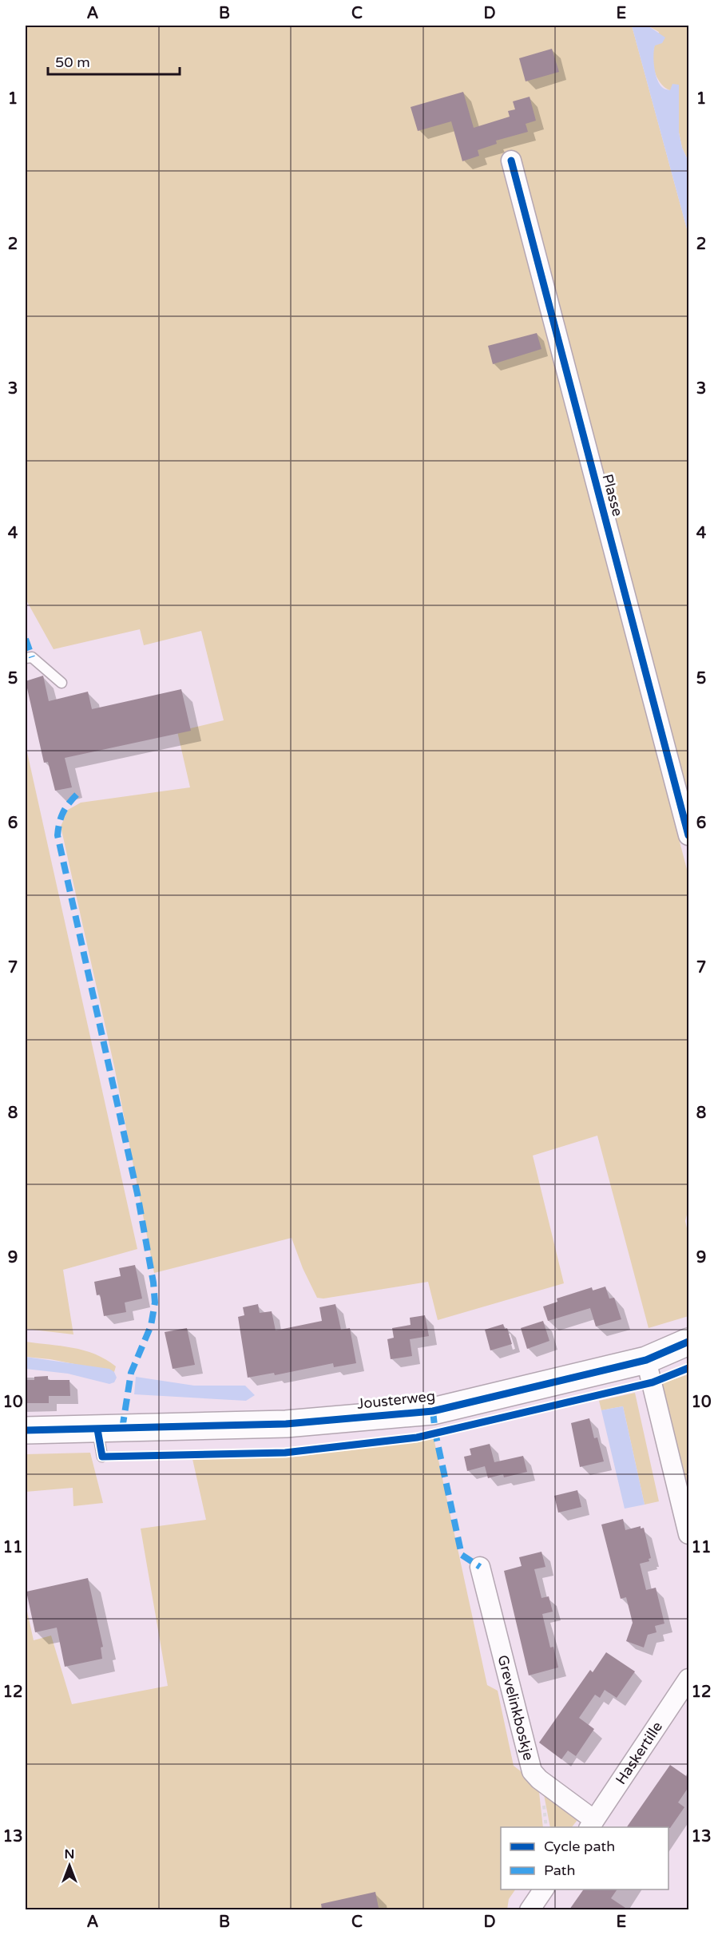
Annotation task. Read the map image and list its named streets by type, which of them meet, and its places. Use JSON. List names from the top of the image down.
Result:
{
  "streets": {
    "street": [
      "Plasse",
      "Jousterweg",
      "Grevelinkboskje",
      "Haskertille"
    ]
  },
  "crossings": [
    ["Grevelinkboskje", "Haskertille"]
  ],
  "legend": ["Cycle path", "Path"],
  "scale_bar": "50 m",
  "north": "top",
  "grid": {
    "columns": [
      "A",
      "B",
      "C",
      "D",
      "E"
    ],
    "rows": [
      "1",
      "2",
      "3",
      "4",
      "5",
      "6",
      "7",
      "8",
      "9",
      "10",
      "11",
      "12",
      "13"
    ]
  }
}
